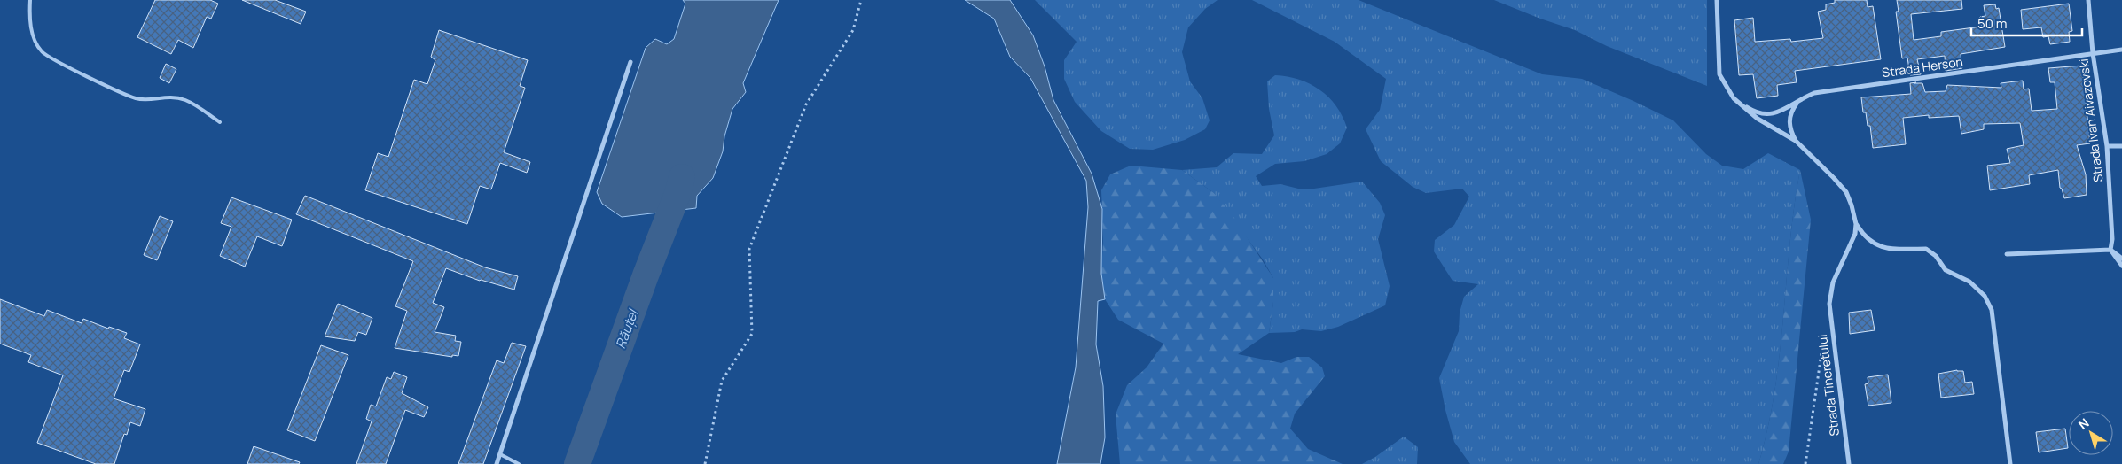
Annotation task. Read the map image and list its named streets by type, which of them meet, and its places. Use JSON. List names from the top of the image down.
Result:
{
  "streets": {
    "street": ["Strada Herson", "Strada Ivan Aivazovski", "Strada Tineretului"]
  },
  "crossings": [
    ["Strada Herson", "Strada Ivan Aivazovski"]
  ],
  "water": ["Răuțel"],
  "scale_bar": "50 m",
  "north": "top left"
}
